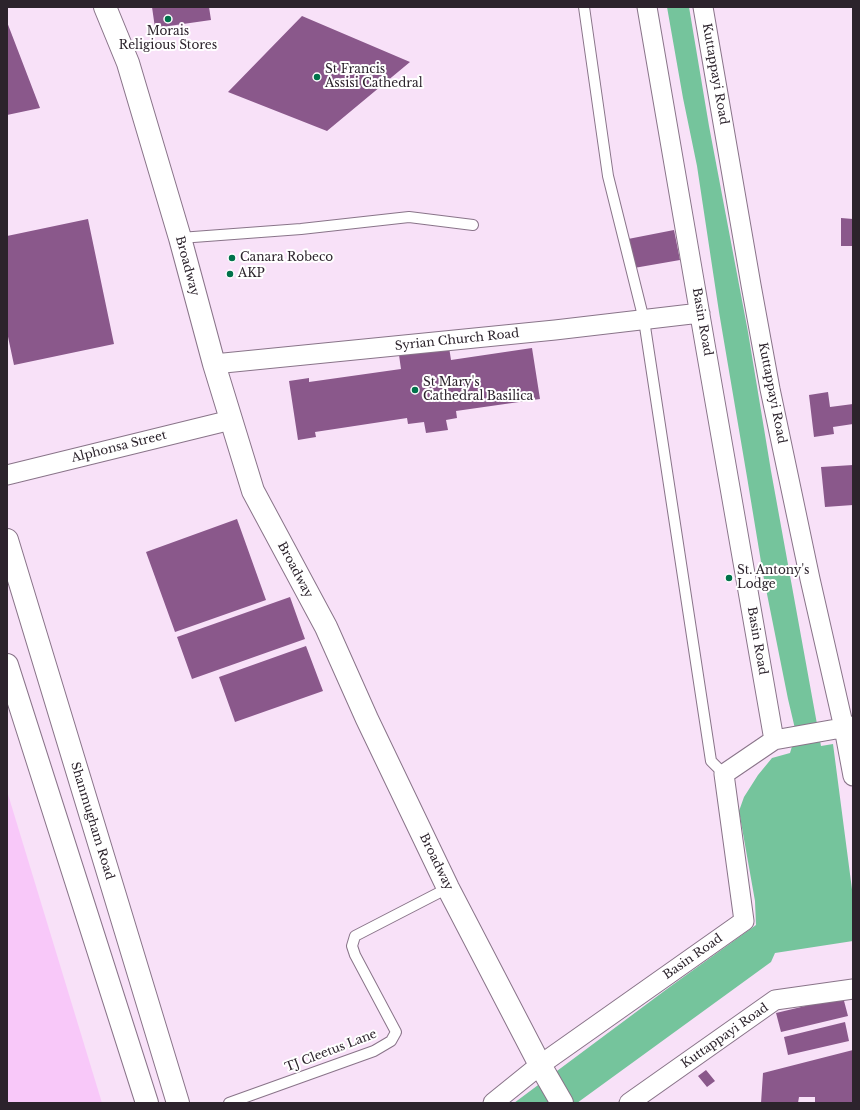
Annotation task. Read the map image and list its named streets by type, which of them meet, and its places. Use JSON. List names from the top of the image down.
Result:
{
  "streets": {
    "street": [
      "Kuttappayi Road",
      "Broadway",
      "Basin Road",
      "Syrian Church Road",
      "Alphonsa Street",
      "Shanmugham Road"
    ],
    "lane": ["TJ Cleetus Lane"]
  },
  "crossings": [
    ["Broadway", "Basin Road"],
    ["Broadway", "Syrian Church Road"],
    ["Broadway", "Alphonsa Street"],
    ["Broadway", "TJ Cleetus Lane"],
    ["Basin Road", "Syrian Church Road"]
  ],
  "places": [
    "Morais Religious Stores",
    "St Francis Assisi Cathedral",
    "Canara Robeco",
    "AKP",
    "St Mary's Cathedral Basilica",
    "St. Antony's Lodge"
  ]
}
